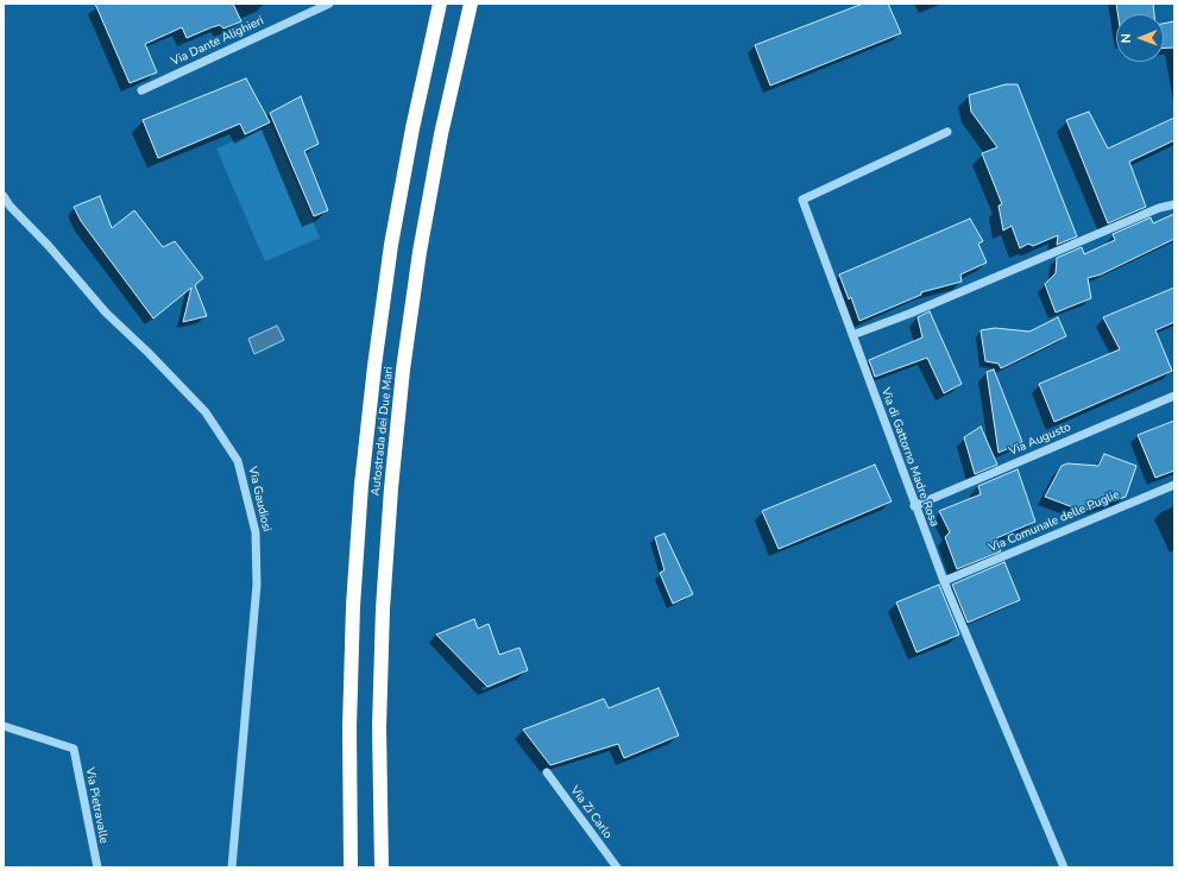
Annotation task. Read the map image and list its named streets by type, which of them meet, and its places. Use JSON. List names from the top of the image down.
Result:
{
  "streets": {
    "highway": ["Autostrada dei Due Mari"],
    "street": [
      "Via Dante Alighieri",
      "Via Augusto",
      "Via di Gattorno Madre Rosa",
      "Via Gaudiosi",
      "Via Comunale delle Puglie",
      "Via Pietravalle",
      "Via Zi Carlo"
    ]
  },
  "crossings": [
    ["Via Augusto", "Via di Gattorno Madre Rosa"],
    ["Via di Gattorno Madre Rosa", "Via Comunale delle Puglie"]
  ],
  "north": "left"
}
